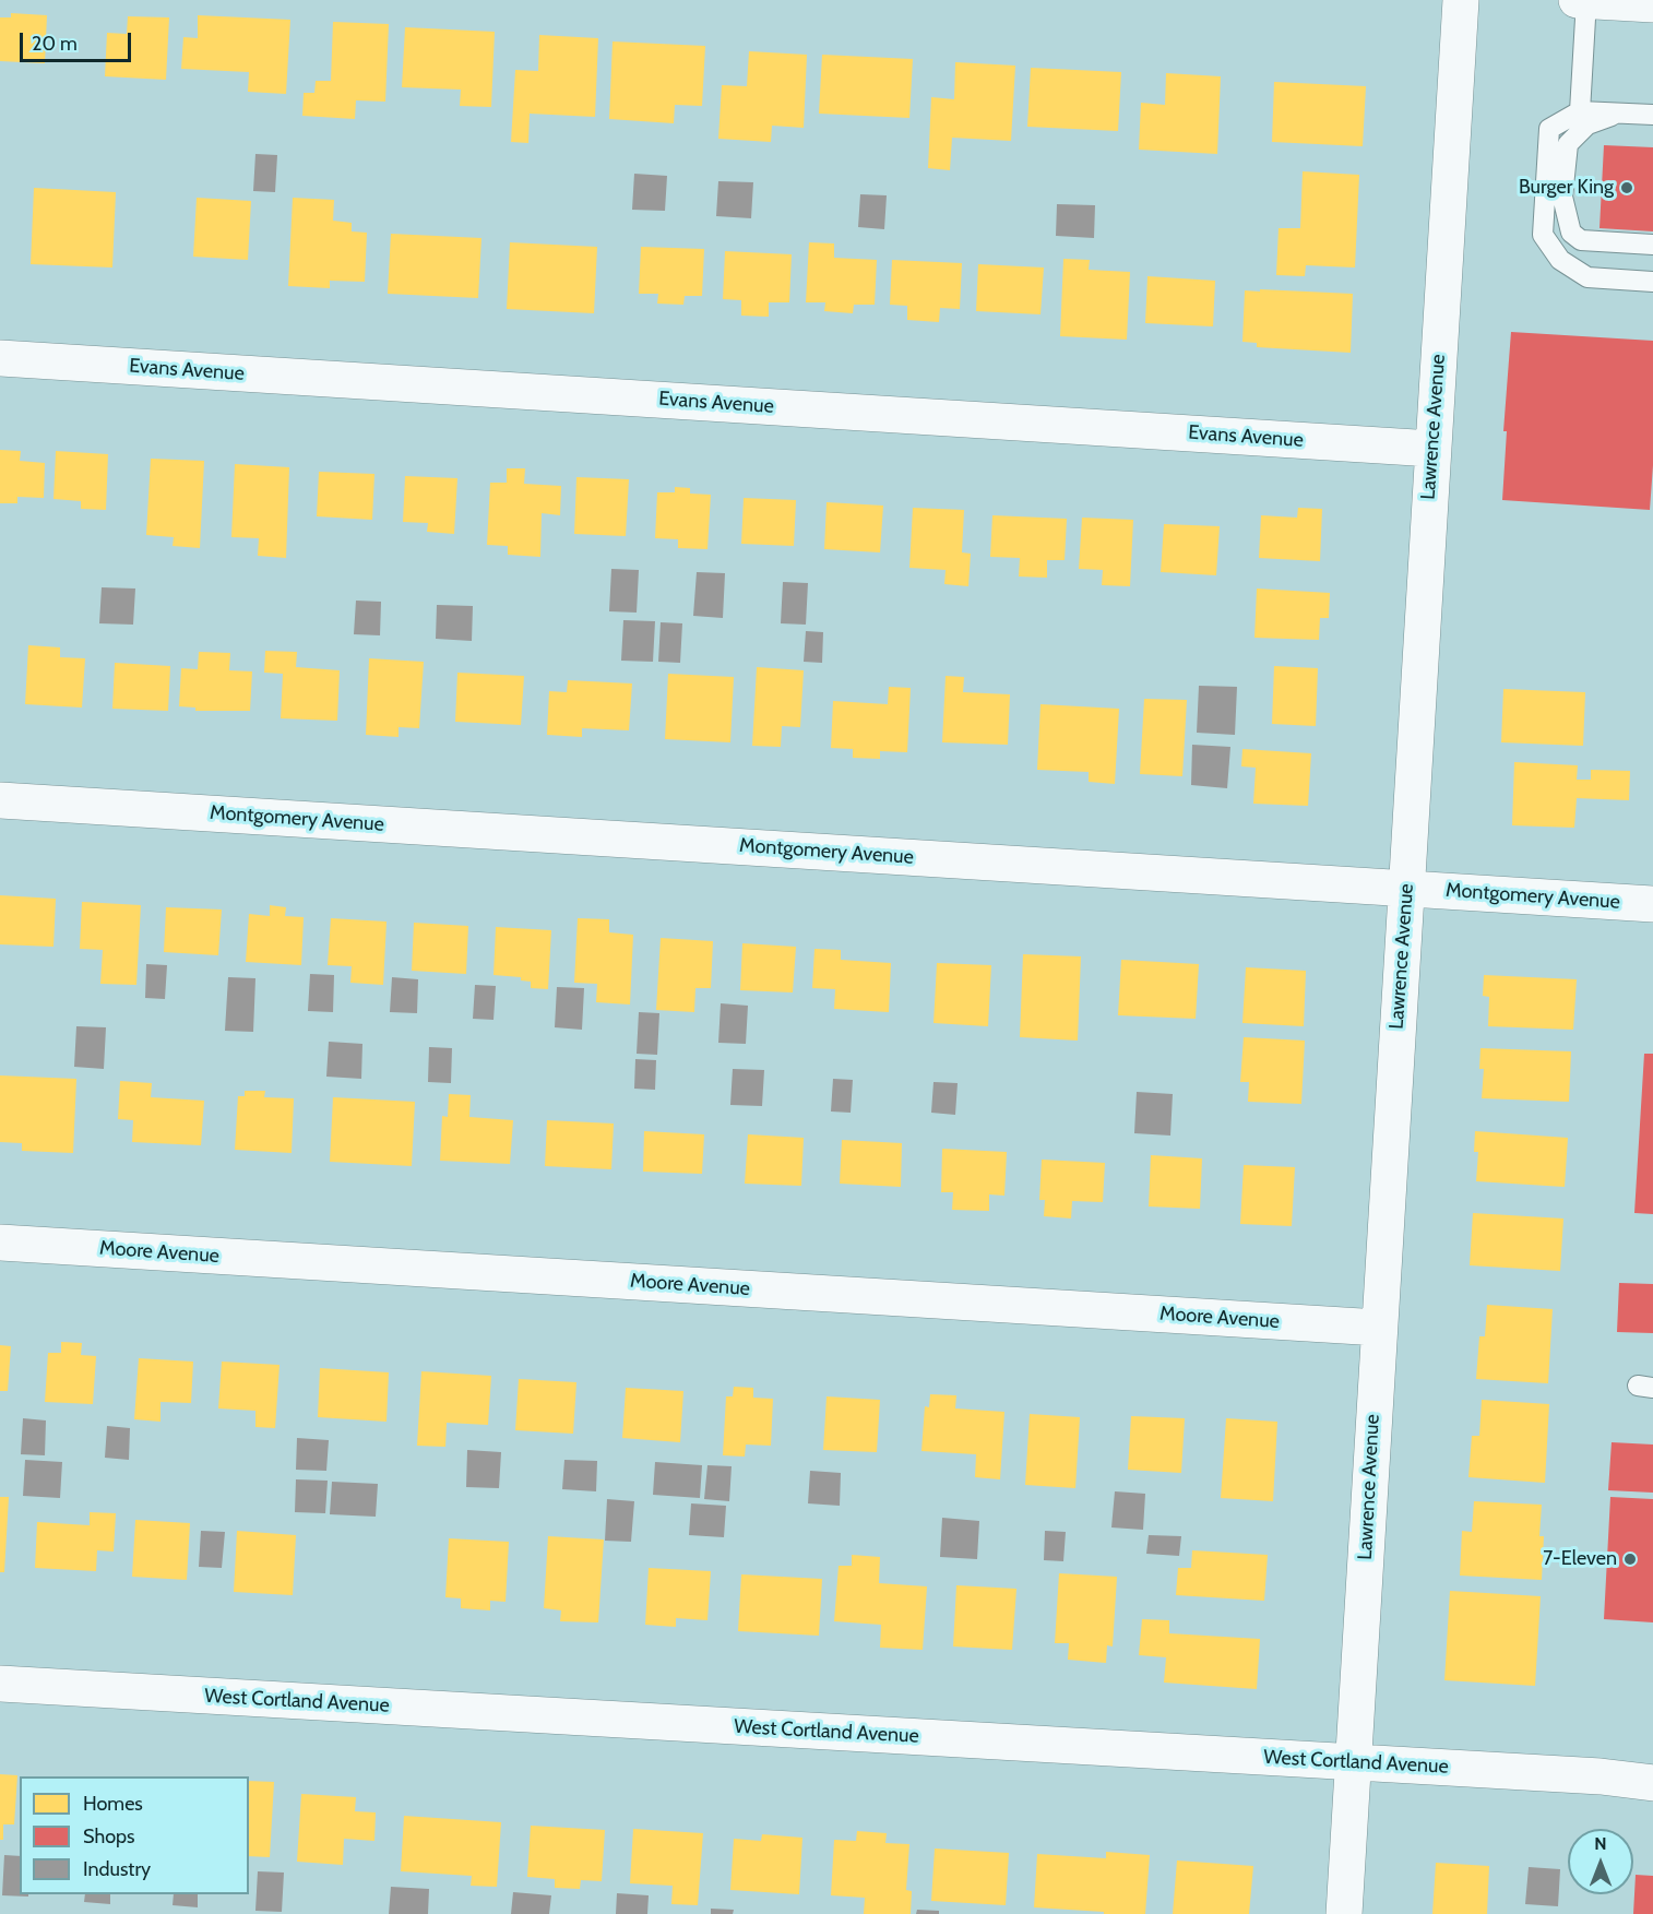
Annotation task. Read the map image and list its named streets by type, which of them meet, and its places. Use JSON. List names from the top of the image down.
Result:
{
  "streets": {
    "street": [
      "Evans Avenue",
      "Lawrence Avenue",
      "Montgomery Avenue",
      "Moore Avenue",
      "West Cortland Avenue"
    ]
  },
  "crossings": [
    ["Evans Avenue", "Lawrence Avenue"],
    ["Lawrence Avenue", "Montgomery Avenue"],
    ["Lawrence Avenue", "Moore Avenue"],
    ["Lawrence Avenue", "West Cortland Avenue"]
  ],
  "places": ["Burger King", "7-Eleven"],
  "legend": ["Homes", "Shops", "Industry"],
  "scale_bar": "20 m",
  "north": "top"
}
